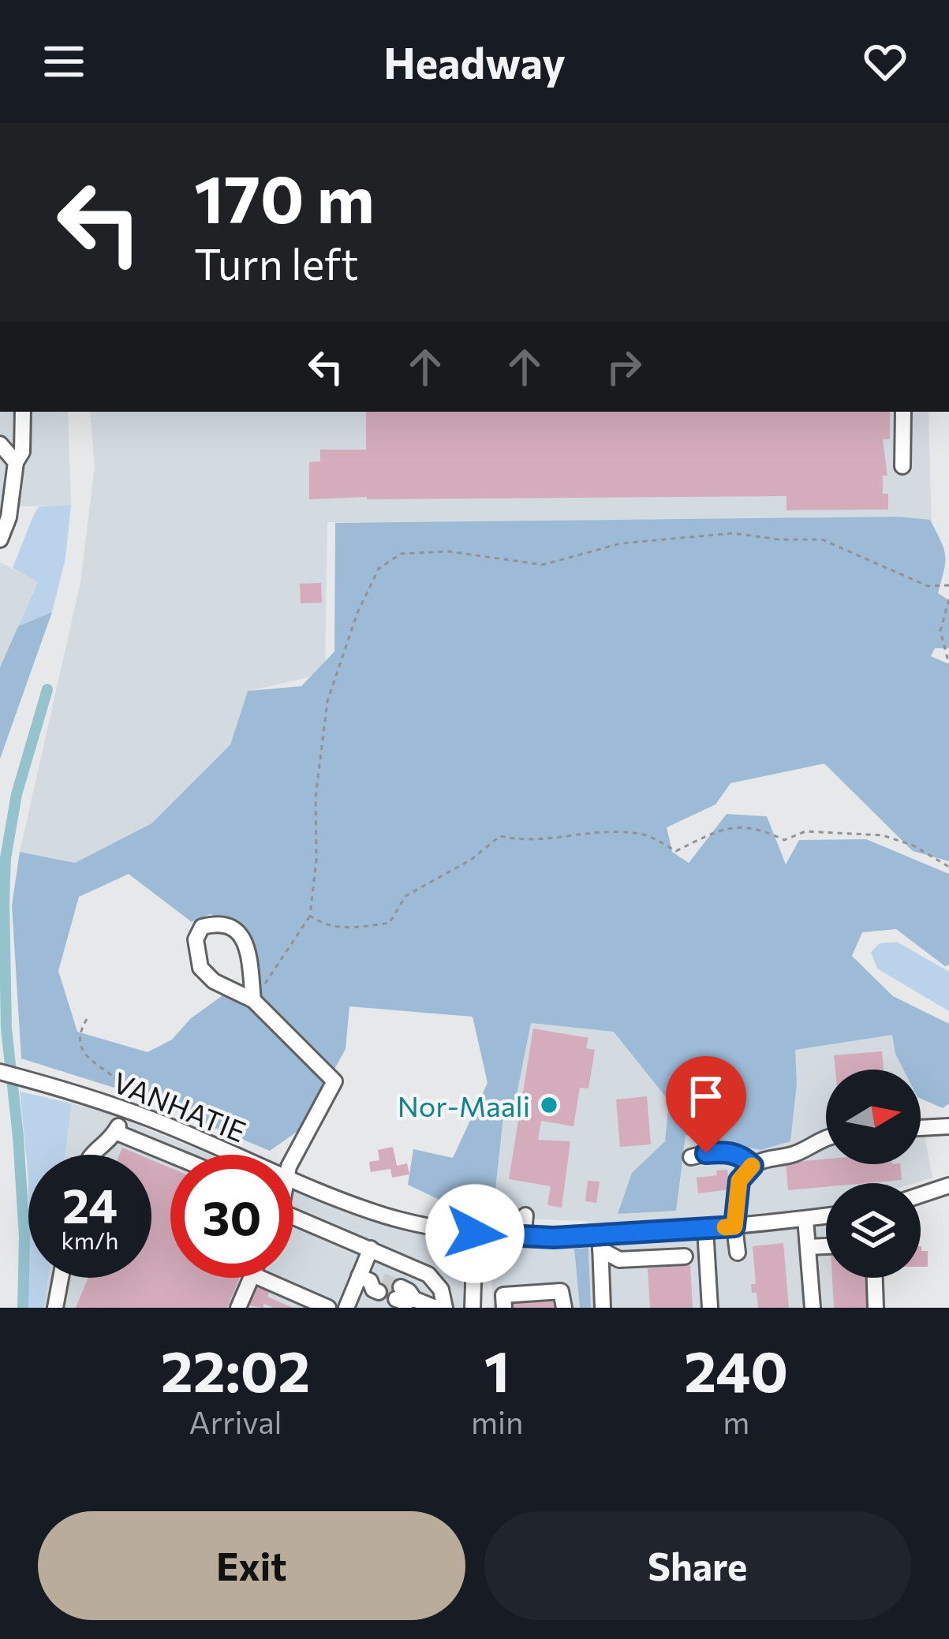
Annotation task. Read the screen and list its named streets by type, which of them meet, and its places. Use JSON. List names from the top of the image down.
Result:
{
  "streets": {
    "street": ["VANHATIE"]
  },
  "places": ["Nor-Maali"],
  "north": "right",
  "page": {
    "header": "Headway",
    "turn": ["170 m", "Turn left"],
    "speed": "24 km/h",
    "limit": "30",
    "eta": [
      "22:02",
      "Arrival",
      "1",
      "min",
      "240",
      "m"
    ],
    "buttons": ["Exit", "Share"]
  }
}
